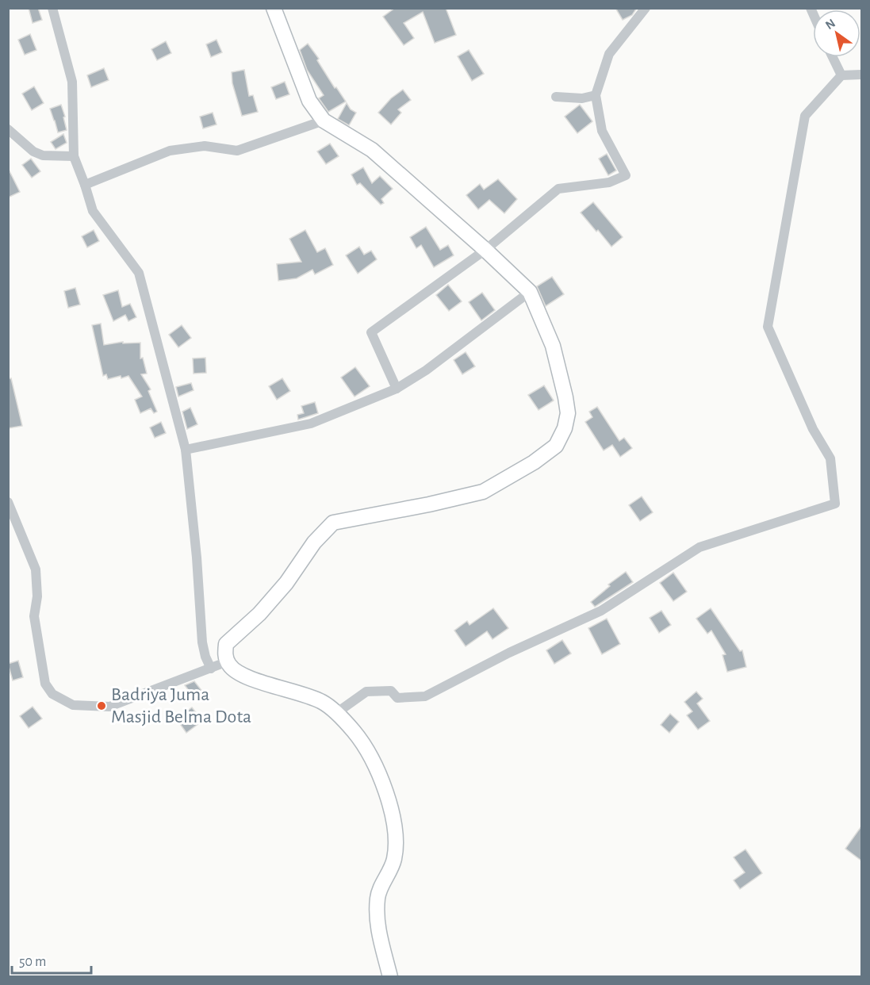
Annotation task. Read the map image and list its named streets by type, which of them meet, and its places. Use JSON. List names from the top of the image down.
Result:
{
  "places": ["Badriya Juma Masjid Belma Dota"],
  "scale_bar": "50 m",
  "north": "top left"
}
